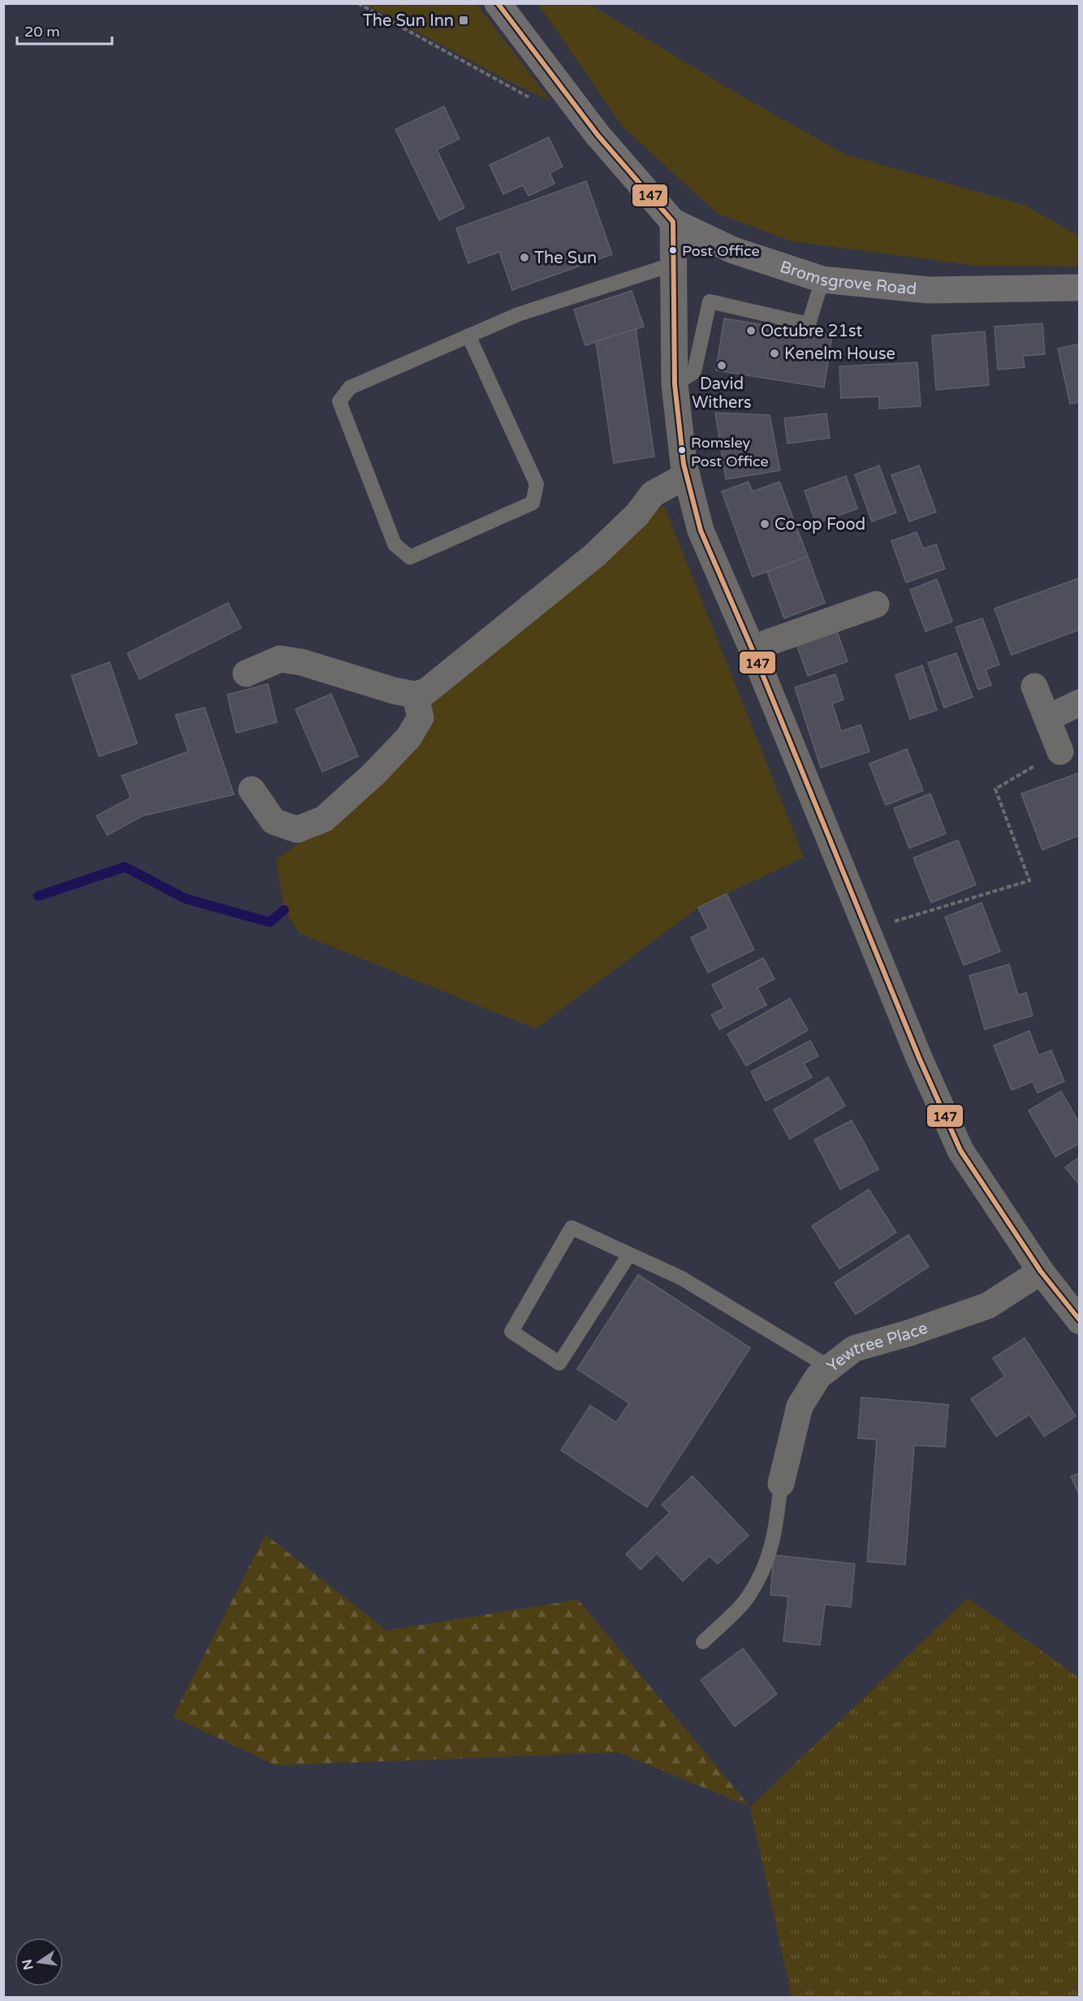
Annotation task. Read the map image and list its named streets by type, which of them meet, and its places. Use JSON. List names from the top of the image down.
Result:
{
  "streets": {
    "main road": ["Bromsgrove Road"],
    "street": ["Yewtree Place"]
  },
  "places": {
    "transit": ["The Sun Inn"],
    "other": [
      "Post Office",
      "The Sun",
      "Octubre 21st",
      "Kenelm House",
      "David Withers",
      "Romsley Post Office",
      "Co-op Food"
    ]
  },
  "lines": ["transit line 147"],
  "scale_bar": "20 m",
  "north": "left"
}
